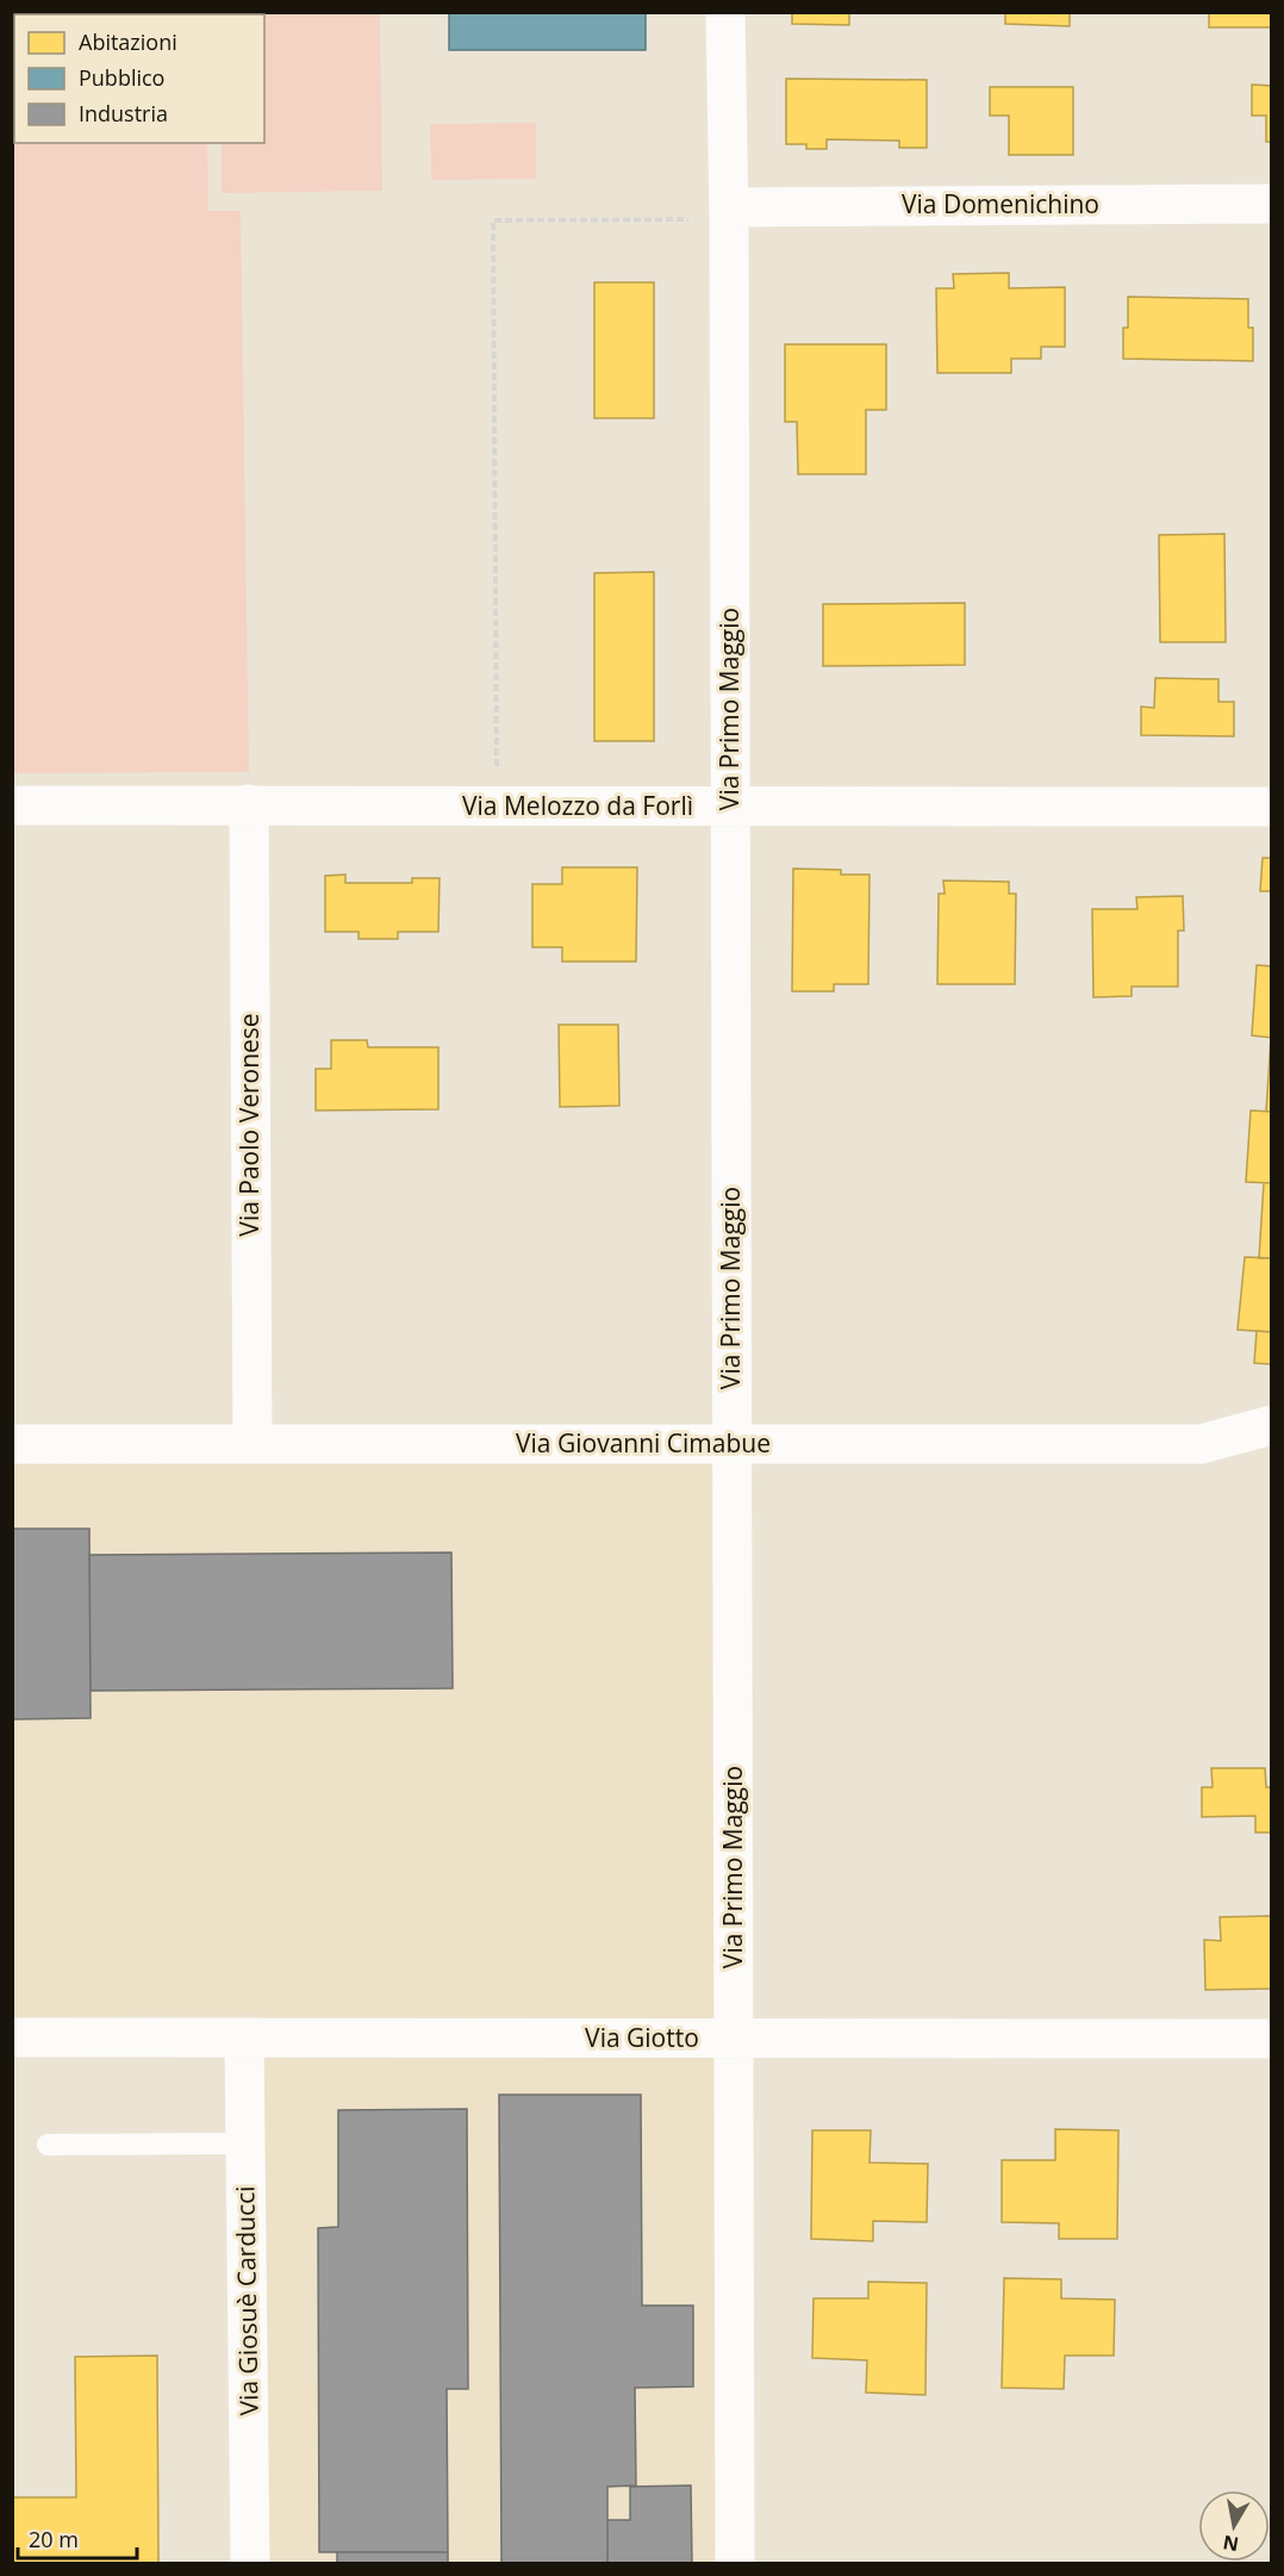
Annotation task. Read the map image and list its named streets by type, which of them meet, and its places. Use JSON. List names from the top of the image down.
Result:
{
  "streets": {
    "street": [
      "Via Domenichino",
      "Via Primo Maggio",
      "Via Melozzo da Forlì",
      "Via Paolo Veronese",
      "Via Giovanni Cimabue",
      "Via Giotto",
      "Via Giosuè Carducci"
    ]
  },
  "crossings": [
    ["Via Domenichino", "Via Primo Maggio"],
    ["Via Primo Maggio", "Via Melozzo da Forlì"],
    ["Via Primo Maggio", "Via Giovanni Cimabue"],
    ["Via Primo Maggio", "Via Giotto"],
    ["Via Melozzo da Forlì", "Via Paolo Veronese"],
    ["Via Paolo Veronese", "Via Giovanni Cimabue"],
    ["Via Giotto", "Via Giosuè Carducci"]
  ],
  "legend": ["Abitazioni", "Pubblico", "Industria"],
  "scale_bar": "20 m",
  "north": "bottom"
}
